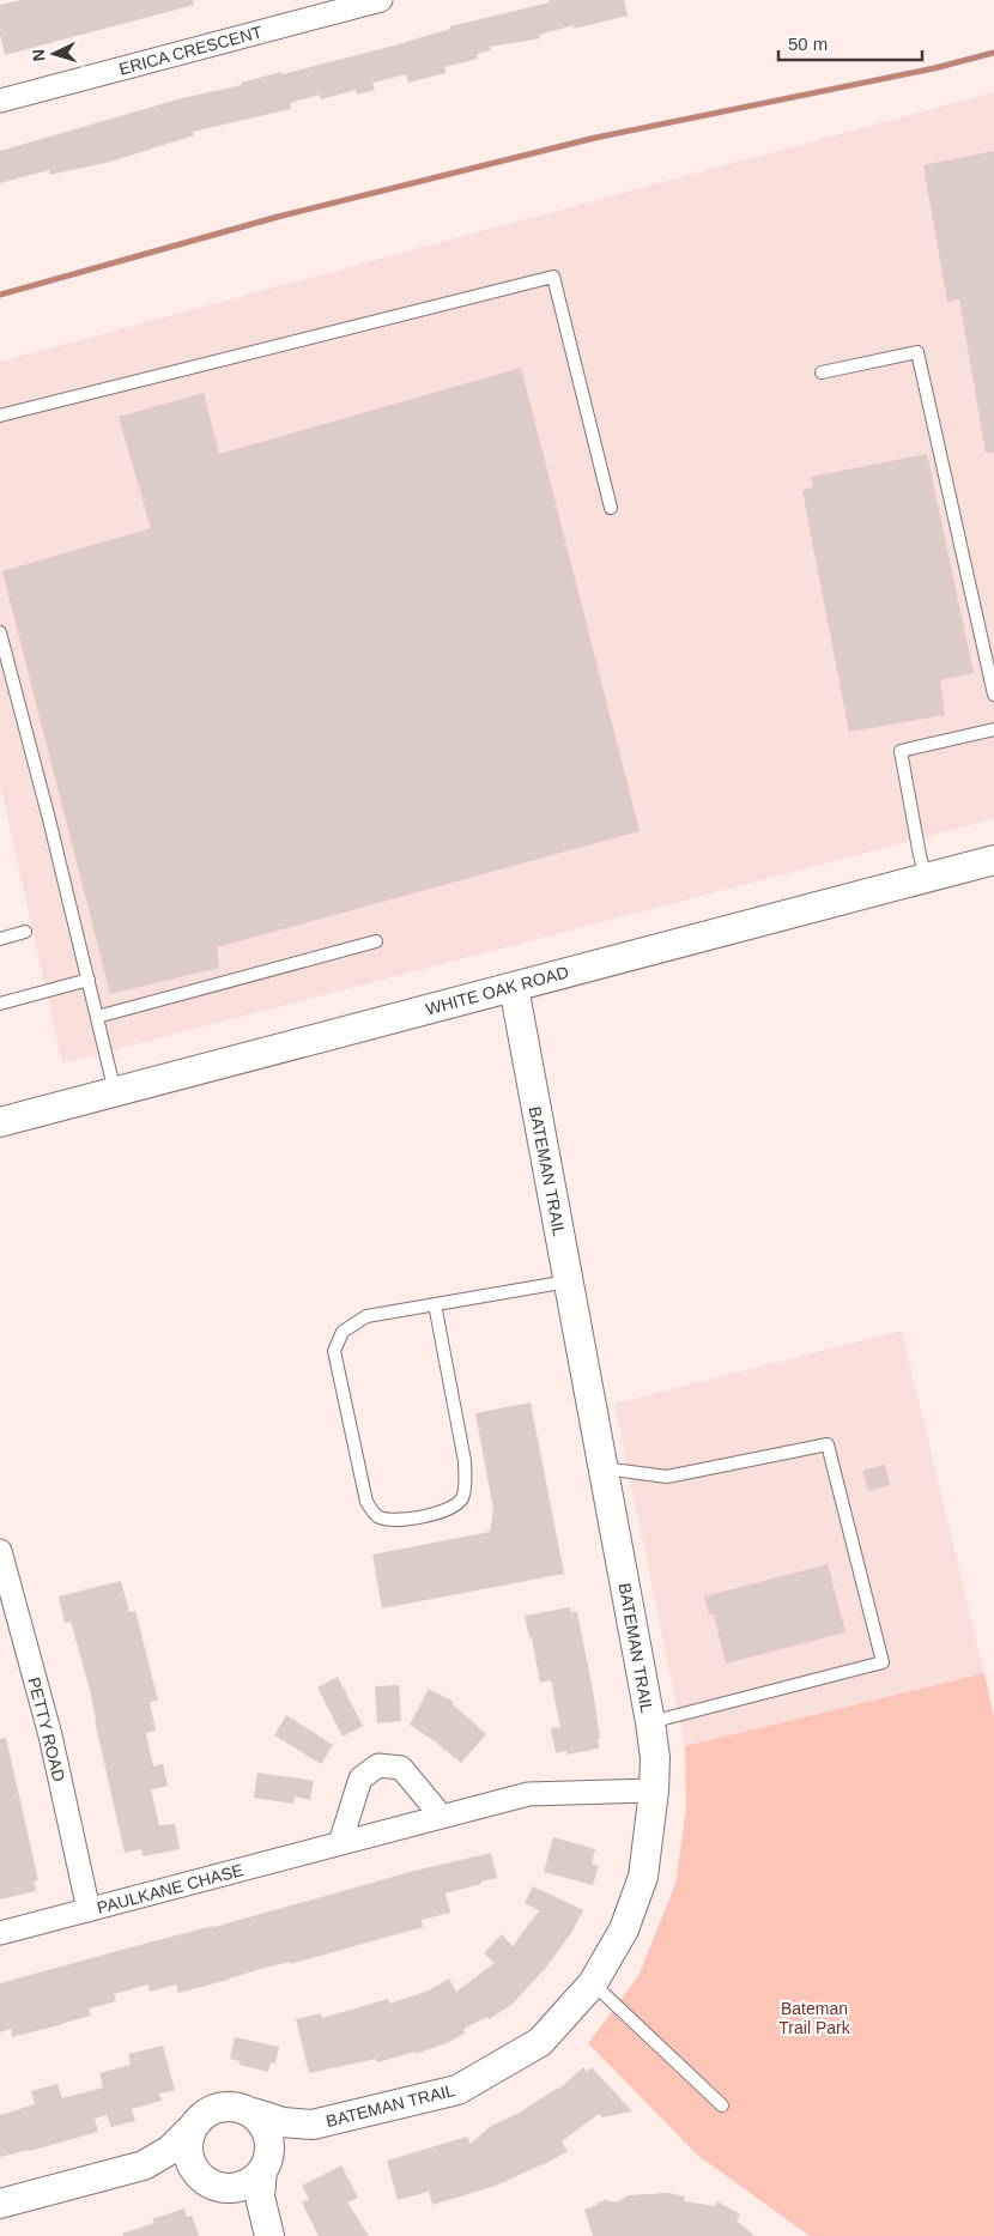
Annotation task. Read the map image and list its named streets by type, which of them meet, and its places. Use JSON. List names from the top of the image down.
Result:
{
  "streets": {
    "street": [
      "ERICA CRESCENT",
      "WHITE OAK ROAD",
      "BATEMAN TRAIL",
      "PETTY ROAD",
      "PAULKANE CHASE"
    ]
  },
  "crossings": [
    ["WHITE OAK ROAD", "BATEMAN TRAIL"],
    ["BATEMAN TRAIL", "PAULKANE CHASE"],
    ["PETTY ROAD", "PAULKANE CHASE"]
  ],
  "parks": ["Bateman Trail Park"],
  "scale_bar": "50 m",
  "north": "left"
}
